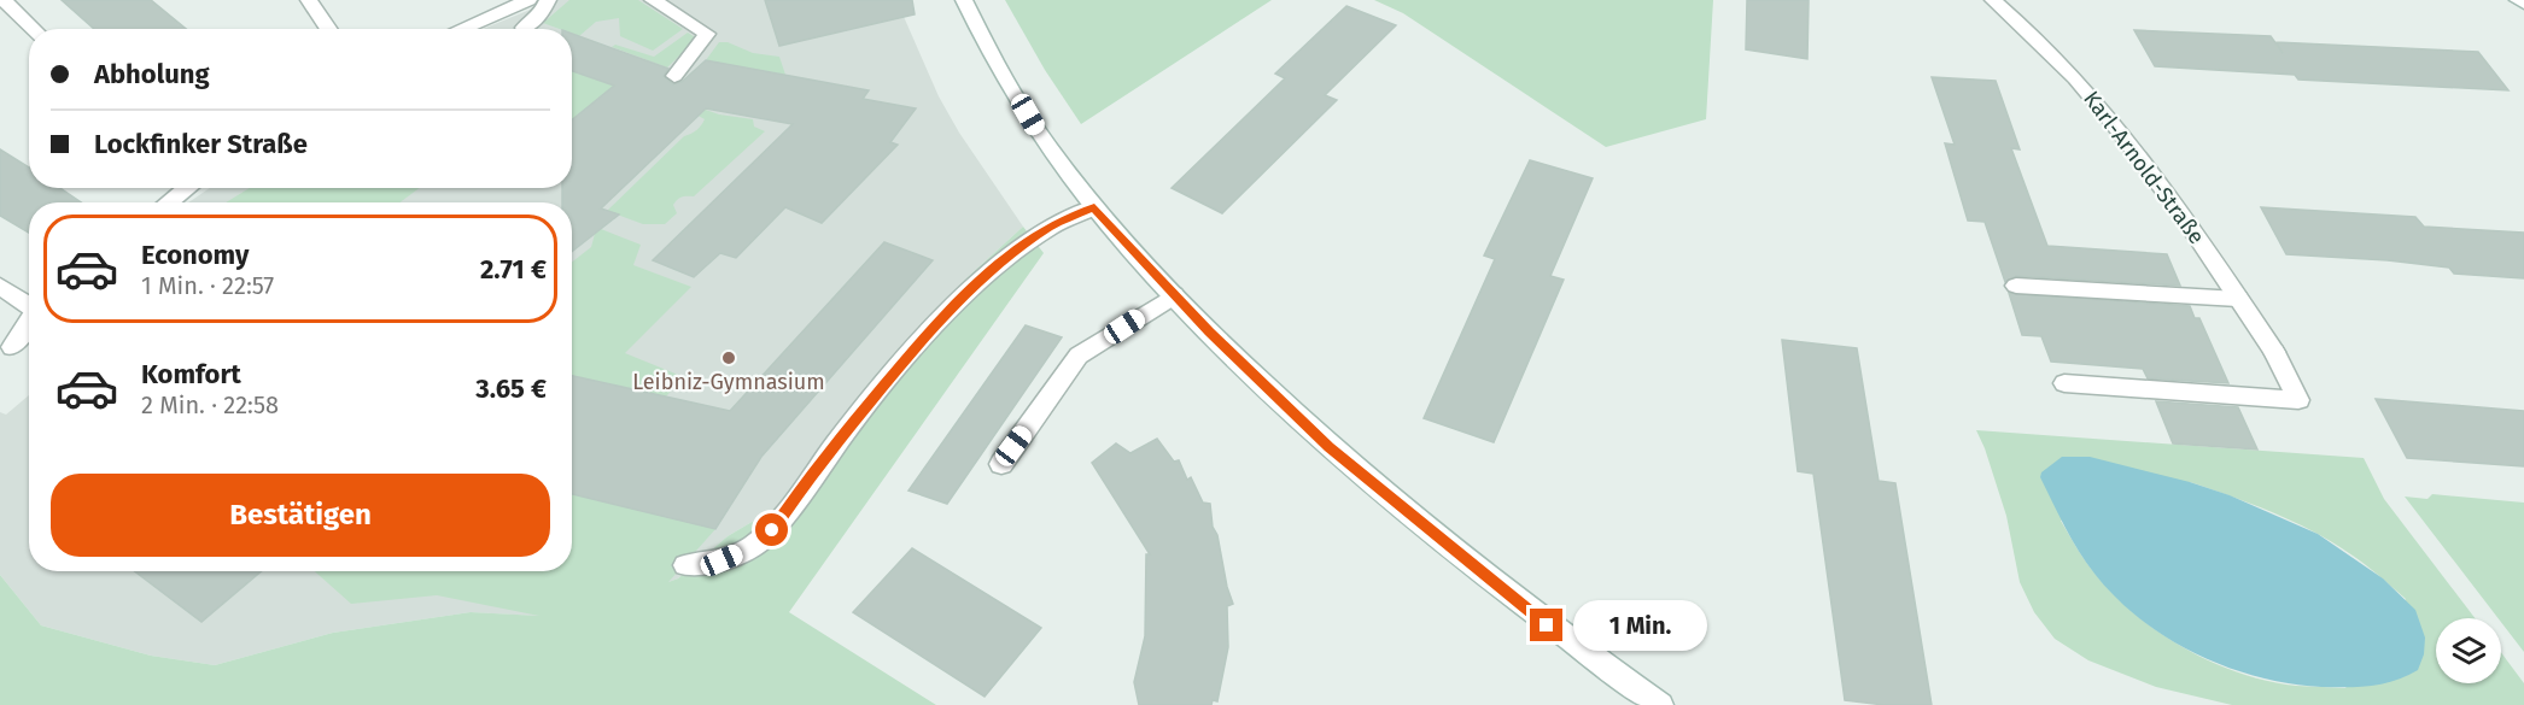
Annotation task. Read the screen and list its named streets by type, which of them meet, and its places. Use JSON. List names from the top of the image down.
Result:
{
  "streets": {
    "street": ["Karl-Arnold-Straße"]
  },
  "places": ["Leibniz-Gymnasium"],
  "page": {
    "banner": ["Abholung", "Lockfinker Straße"],
    "list": [
      {
        "name": "Economy",
        "note": "1 Min. · 22:57",
        "value": "2.71 €"
      },
      {
        "name": "Komfort",
        "note": "2 Min. · 22:58",
        "value": "3.65 €"
      }
    ],
    "buttons": "Bestätigen",
    "bubble": "1 Min."
  }
}
